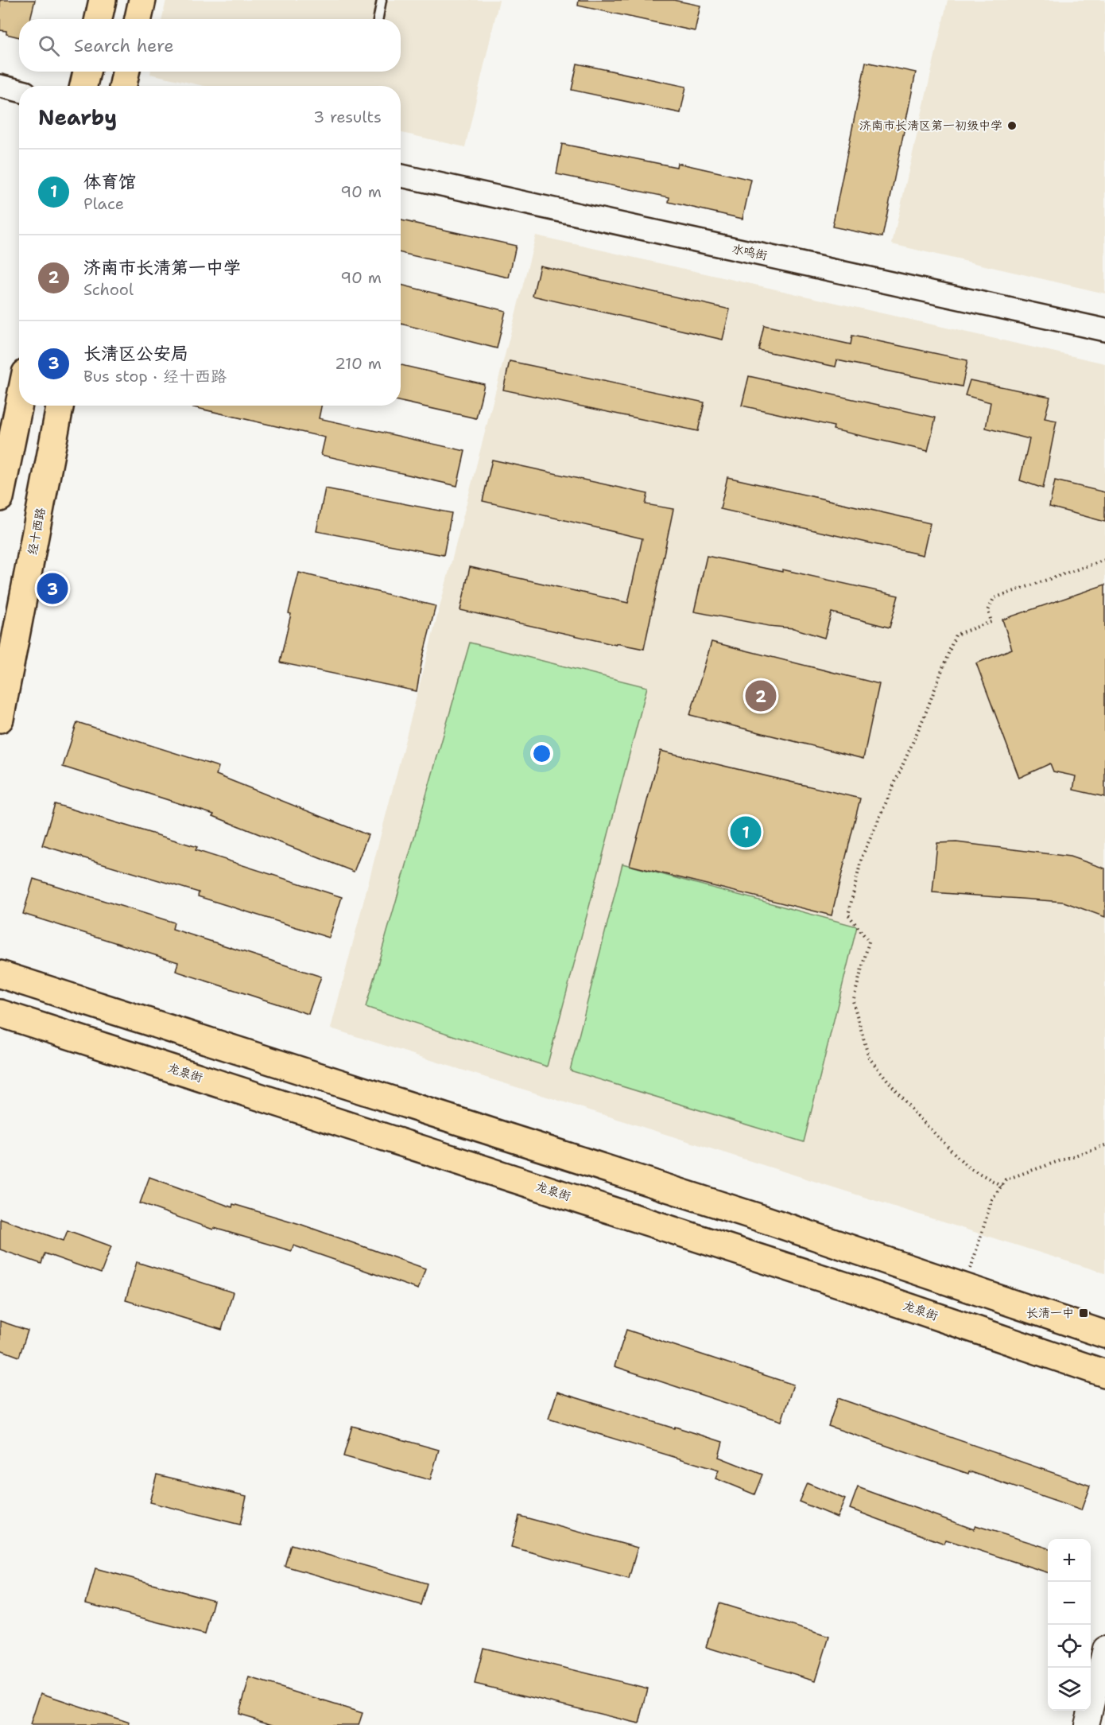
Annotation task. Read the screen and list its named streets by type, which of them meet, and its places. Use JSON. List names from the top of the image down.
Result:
{
  "streets": {
    "main road": ["经十西路", "龙泉街"],
    "street": ["水鸣街"]
  },
  "places": {
    "other": ["济南市长清区第一初级中学"],
    "transit": ["长清一中"]
  },
  "page": {
    "search": "Search here",
    "heading": ["Nearby", "3 results"],
    "list": [
      {
        "mark": "1",
        "name": "体育馆",
        "note": "Place",
        "value": "90 m"
      },
      {
        "mark": "2",
        "name": "济南市长清第一中学",
        "note": "School",
        "value": "90 m"
      },
      {
        "mark": "3",
        "name": "长清区公安局",
        "note": "Bus stop · 经十西路",
        "value": "210 m"
      }
    ],
    "pins": ["3", "2", "1"],
    "map_buttons": ["+", "−"]
  }
}
